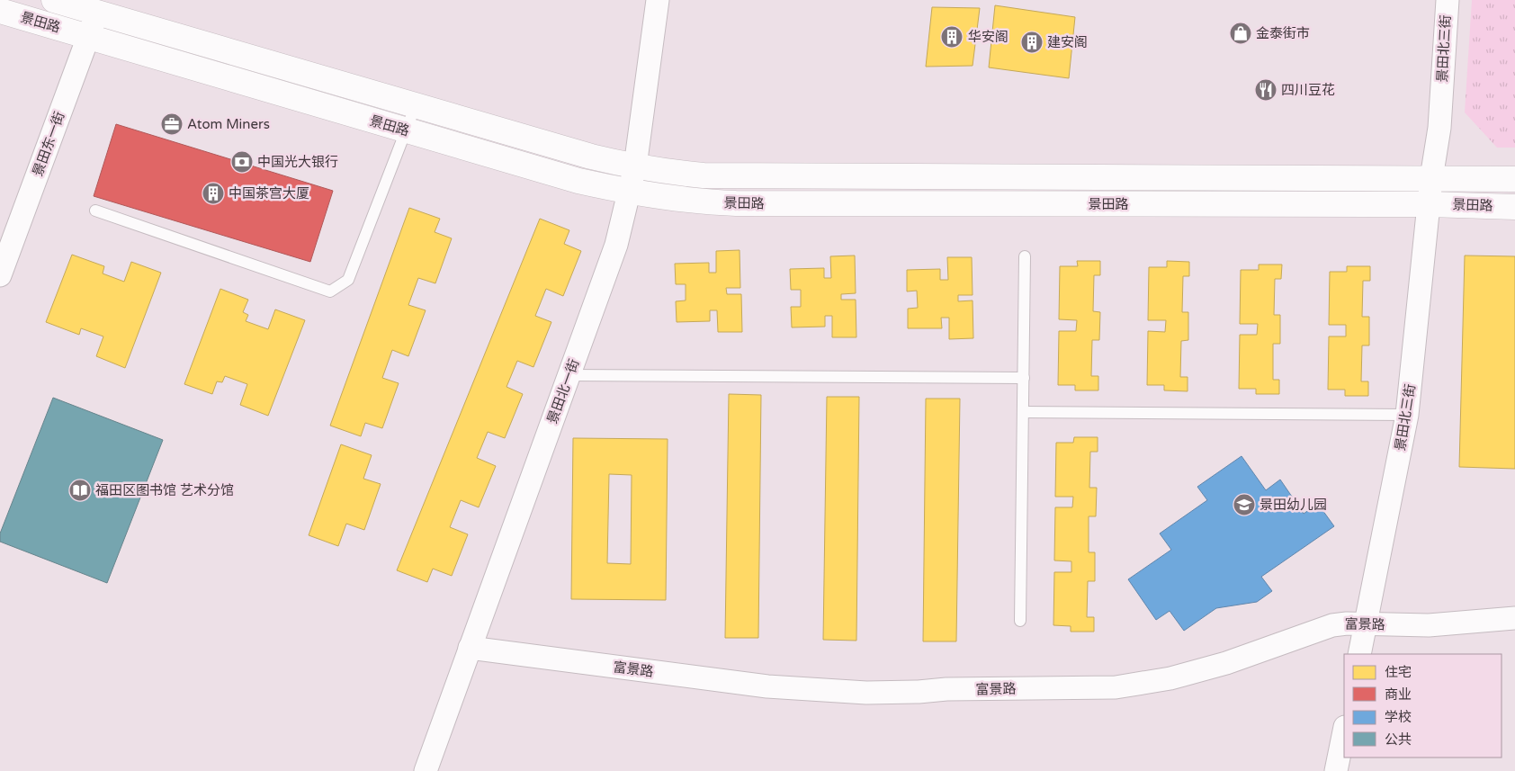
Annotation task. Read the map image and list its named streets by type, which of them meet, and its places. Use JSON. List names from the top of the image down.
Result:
{
  "streets": {
    "main road": ["景田路"],
    "street": [
      "景田北三街",
      "景田东一街",
      "景田北一街",
      "富景路"
    ]
  },
  "crossings": [
    ["景田路", "景田北三街"],
    ["景田路", "景田东一街"],
    ["景田路", "景田北一街"],
    ["景田北三街", "富景路"],
    ["景田北一街", "富景路"]
  ],
  "places": {
    "shop": ["金泰街市"],
    "building": ["华安阁", "建安阁", "中国茶宫大厦"],
    "restaurant": ["四川豆花"],
    "office": ["Atom Miners"],
    "bank": ["中国光大银行"],
    "library": ["福田区图书馆 艺术分馆"],
    "school or university": ["景田幼儿园"]
  },
  "legend": [
    "住宅",
    "商业",
    "学校",
    "公共"
  ]
}
